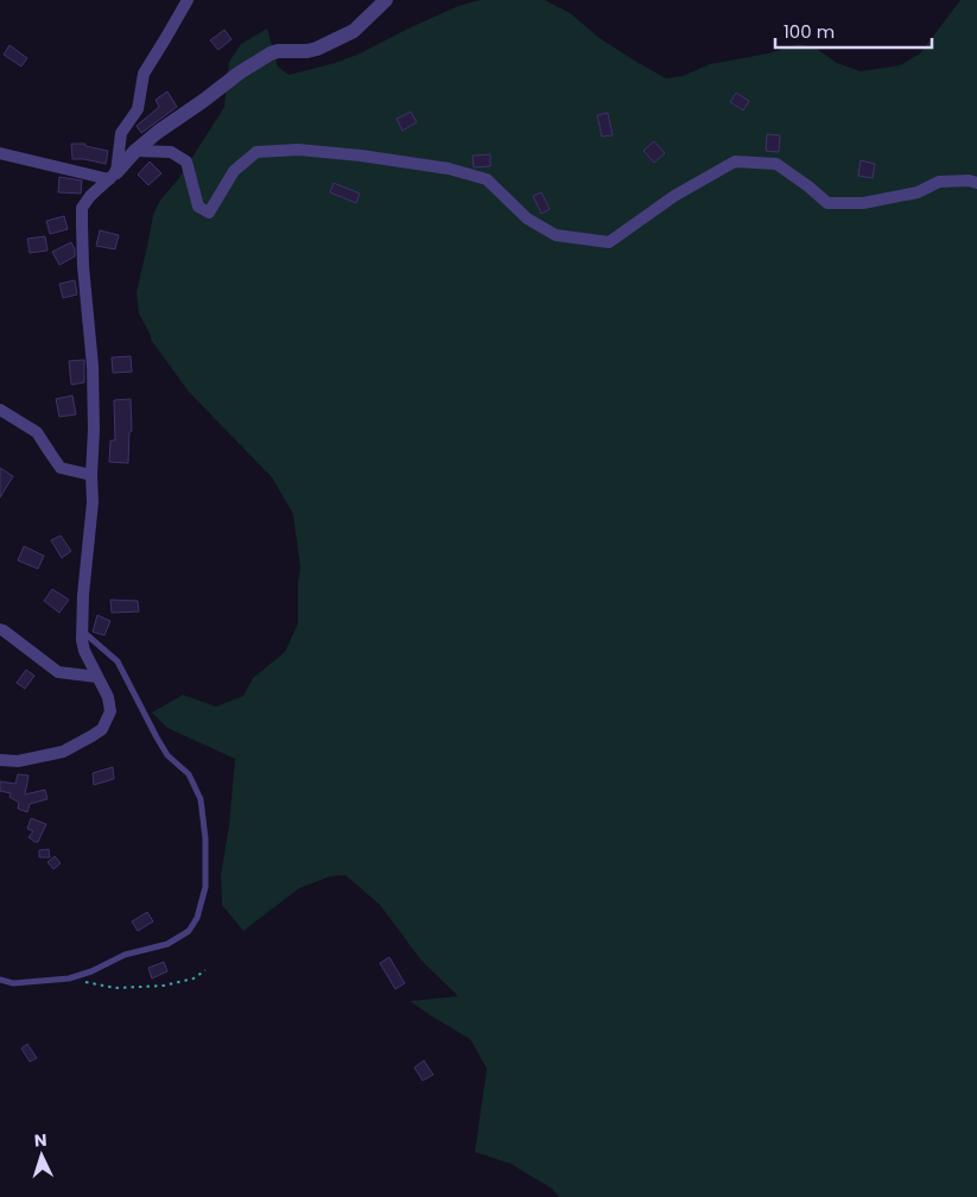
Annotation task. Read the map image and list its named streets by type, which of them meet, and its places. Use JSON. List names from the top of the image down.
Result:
{
  "scale_bar": "100 m",
  "north": "top"
}
